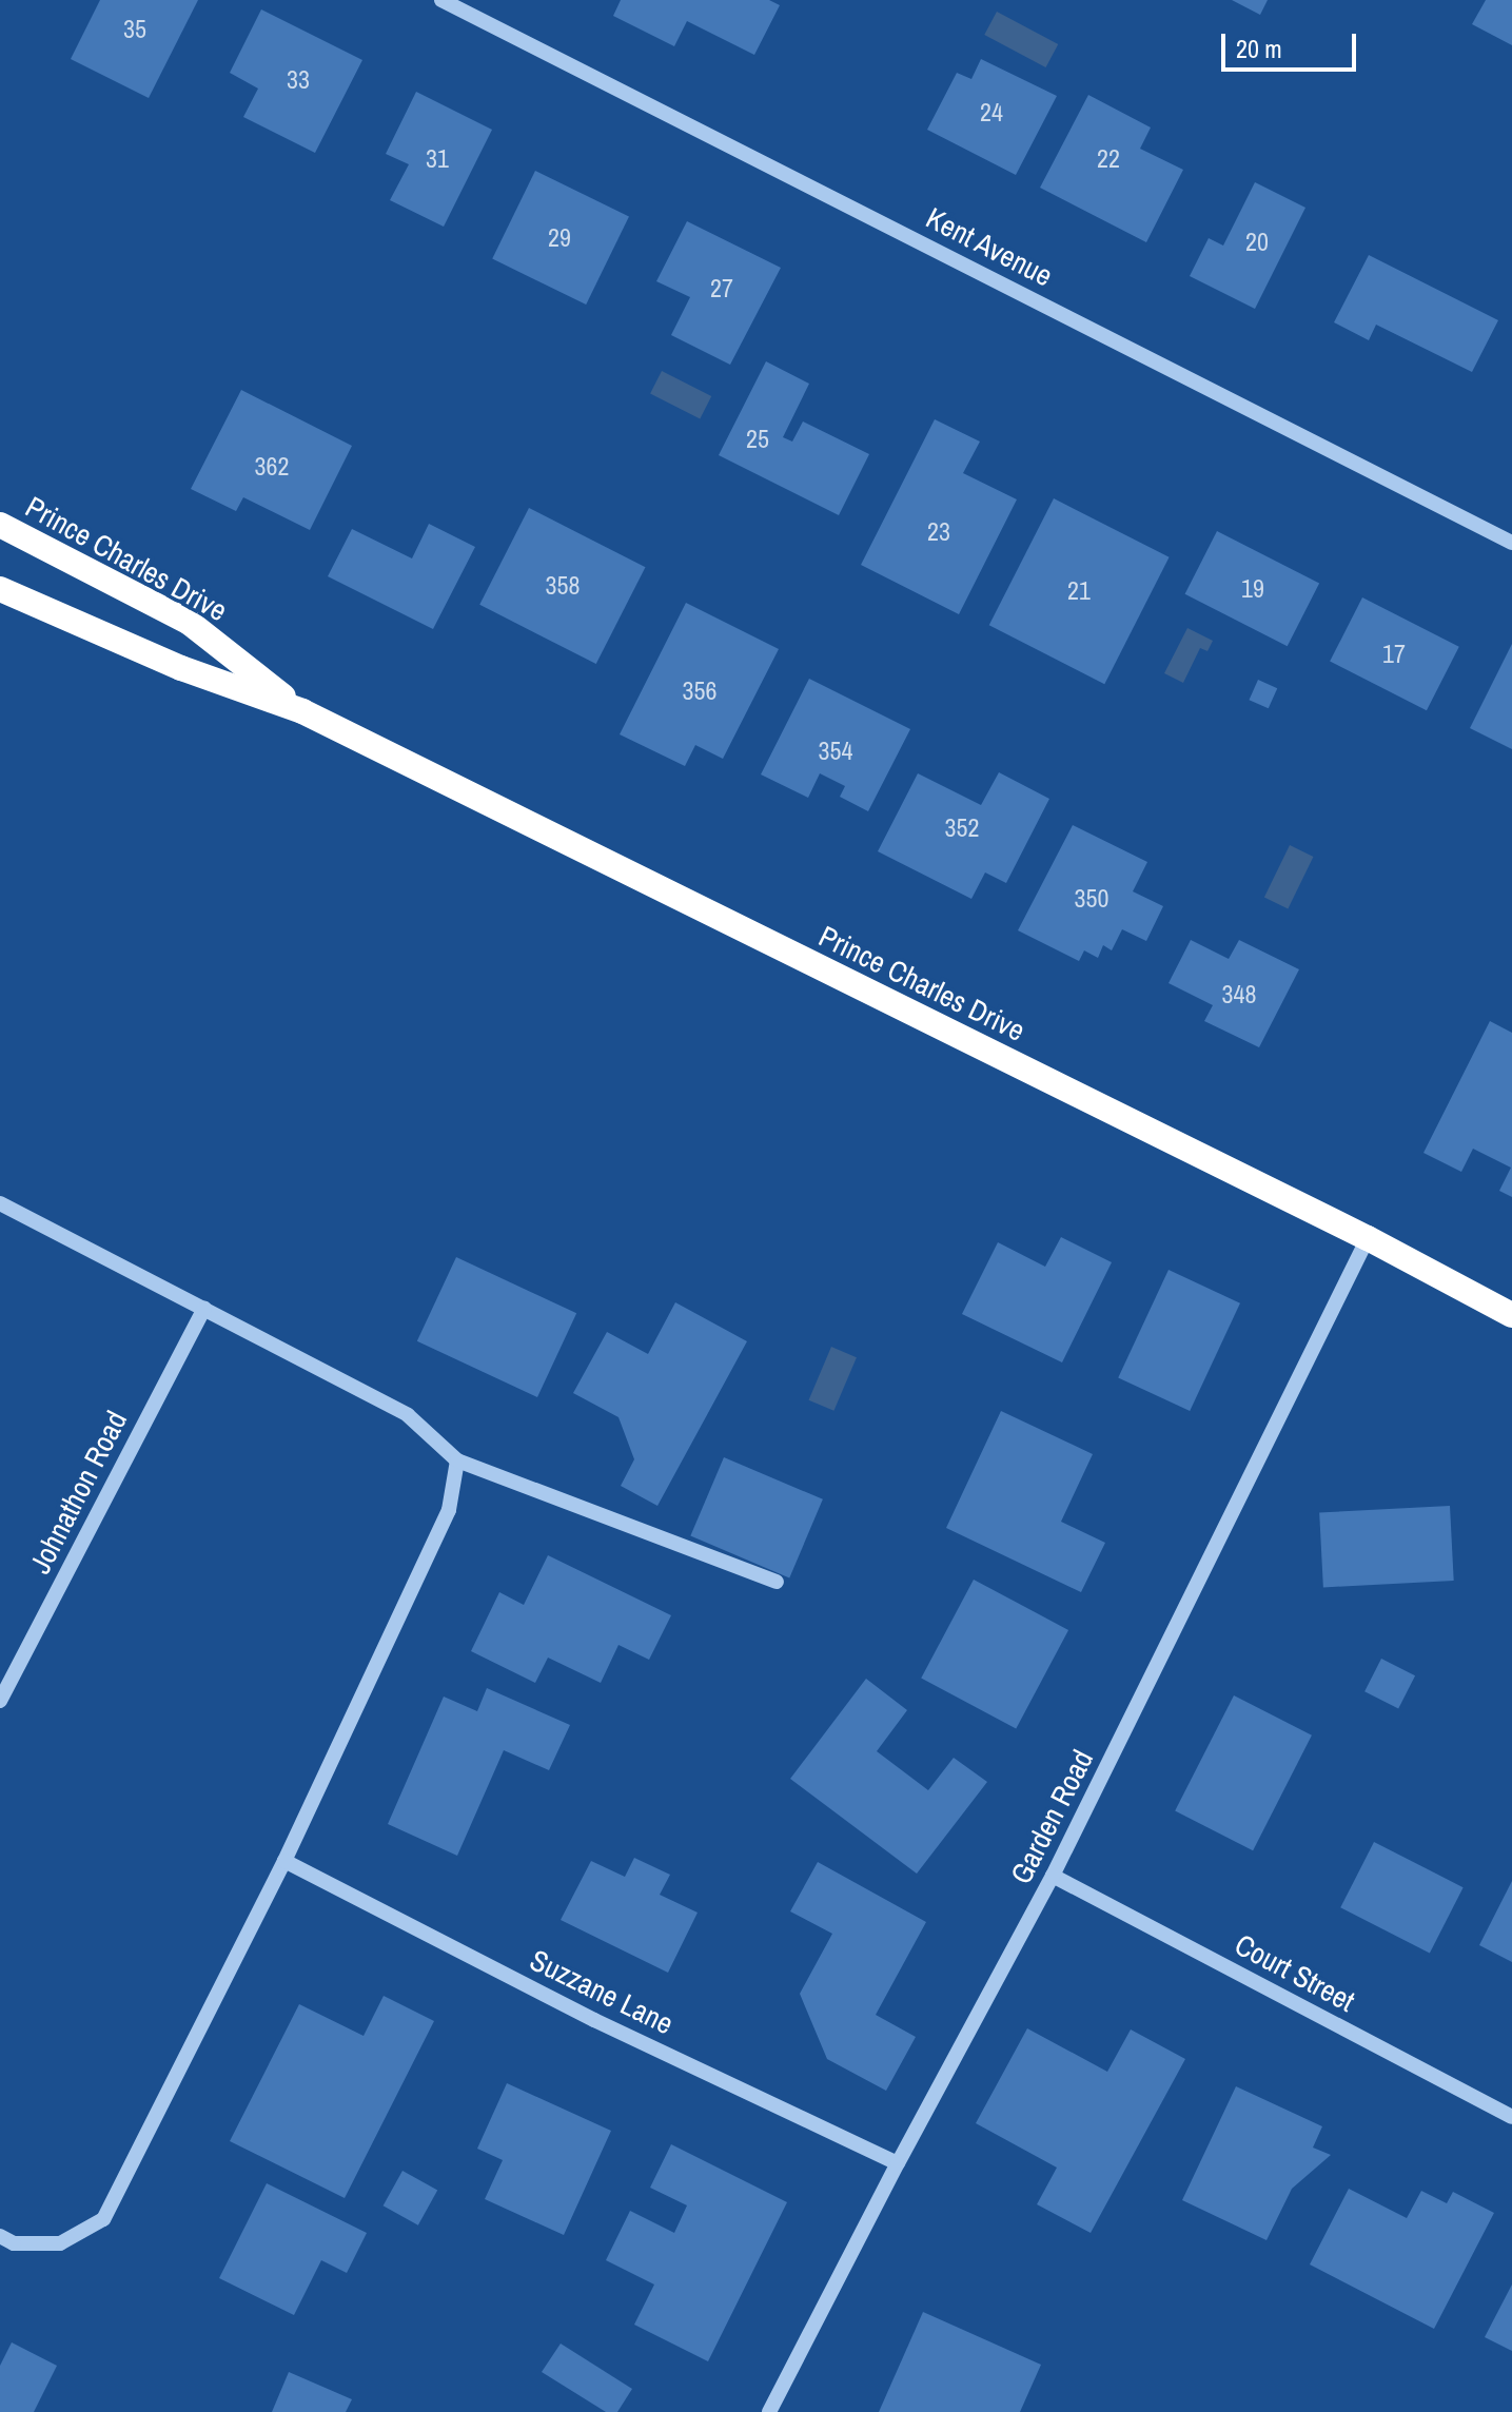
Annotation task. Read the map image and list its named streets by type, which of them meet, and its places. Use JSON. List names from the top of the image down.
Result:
{
  "streets": {
    "highway": ["Prince Charles Drive"],
    "street": [
      "Kent Avenue",
      "Johnathon Road",
      "Garden Road",
      "Court Street",
      "Suzzane Lane"
    ]
  },
  "crossings": [
    ["Prince Charles Drive", "Garden Road"],
    ["Garden Road", "Court Street"],
    ["Garden Road", "Suzzane Lane"]
  ],
  "house_numbers": [
    "35",
    "33",
    "24",
    "31",
    "22",
    "29",
    "20",
    "27",
    "25",
    "362",
    "23",
    "358",
    "19",
    "21",
    "17",
    "356",
    "354",
    "352",
    "350",
    "348"
  ],
  "scale_bar": "20 m"
}
